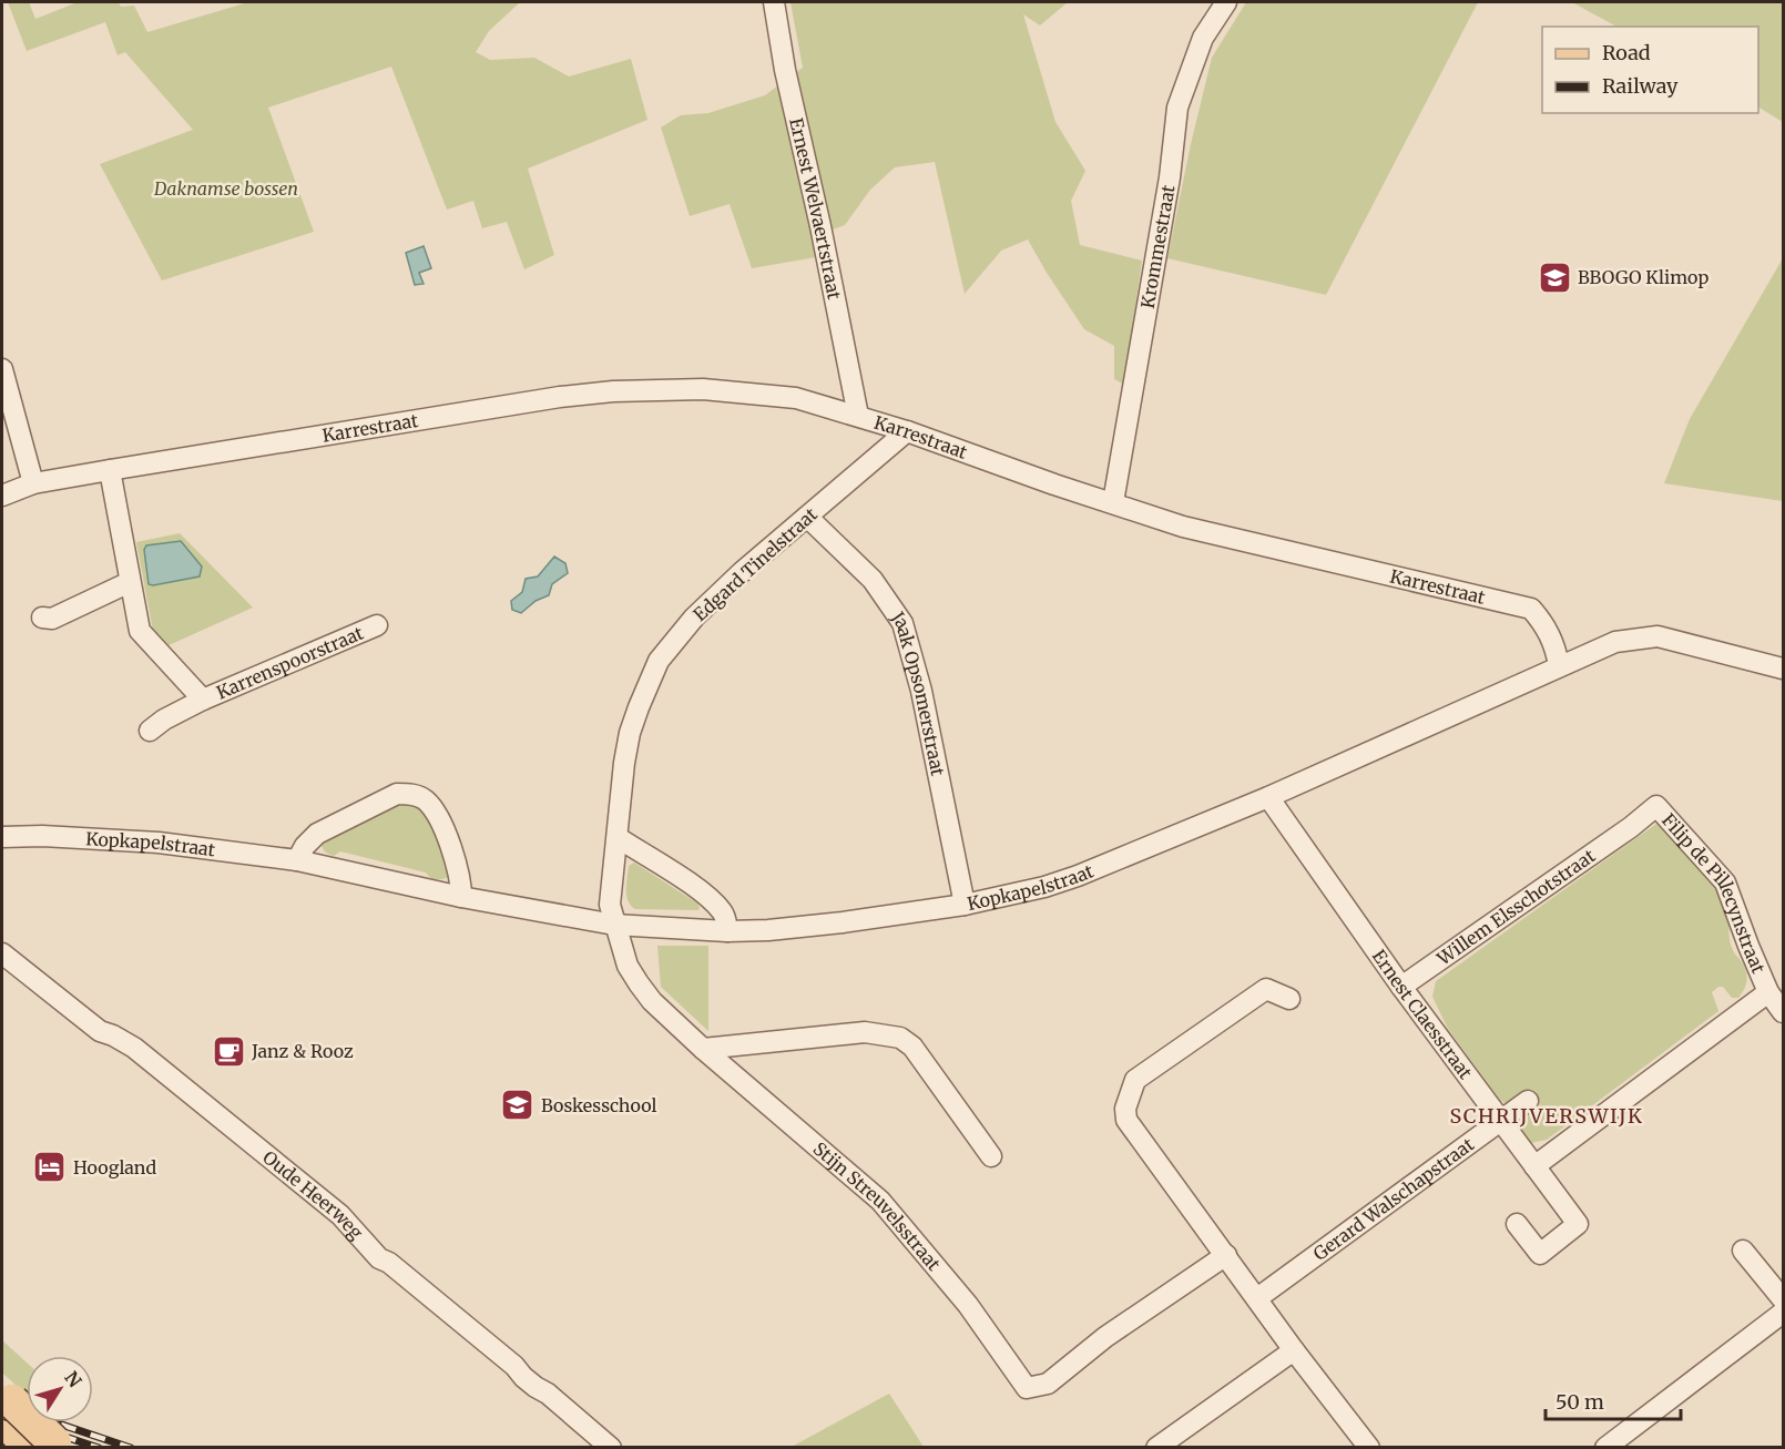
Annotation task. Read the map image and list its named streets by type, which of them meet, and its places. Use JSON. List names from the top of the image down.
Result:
{
  "streets": {
    "street": [
      "Ernest Welvaertstraat",
      "Krommestraat",
      "Karrestraat",
      "Edgard Tinelstraat",
      "Karrenspoorstraat",
      "Jaak Opsomerstraat",
      "Kopkapelstraat",
      "Filip de Pillecynstraat",
      "Willem Elsschotstraat",
      "Ernest Claesstraat",
      "Oude Heerweg",
      "Gerard Walschapstraat",
      "Stijn Streuvelsstraat"
    ]
  },
  "crossings": [
    ["Ernest Welvaertstraat", "Karrestraat"],
    ["Krommestraat", "Karrestraat"],
    ["Karrestraat", "Edgard Tinelstraat"],
    ["Karrestraat", "Karrenspoorstraat"],
    ["Karrestraat", "Kopkapelstraat"],
    ["Edgard Tinelstraat", "Jaak Opsomerstraat"],
    ["Edgard Tinelstraat", "Kopkapelstraat"],
    ["Edgard Tinelstraat", "Stijn Streuvelsstraat"],
    ["Jaak Opsomerstraat", "Kopkapelstraat"],
    ["Kopkapelstraat", "Ernest Claesstraat"],
    ["Kopkapelstraat", "Stijn Streuvelsstraat"],
    ["Filip de Pillecynstraat", "Willem Elsschotstraat"],
    ["Willem Elsschotstraat", "Ernest Claesstraat"],
    ["Ernest Claesstraat", "Gerard Walschapstraat"]
  ],
  "districts": ["SCHRIJVERSWIJK"],
  "parks": ["Daknamse bossen"],
  "places": {
    "school or university": ["BBOGO Klimop", "Boskesschool"],
    "cafe": ["Janz & Rooz"],
    "hotel": ["Hoogland"]
  },
  "legend": ["Road", "Railway"],
  "scale_bar": "50 m",
  "north": "top right"
}
